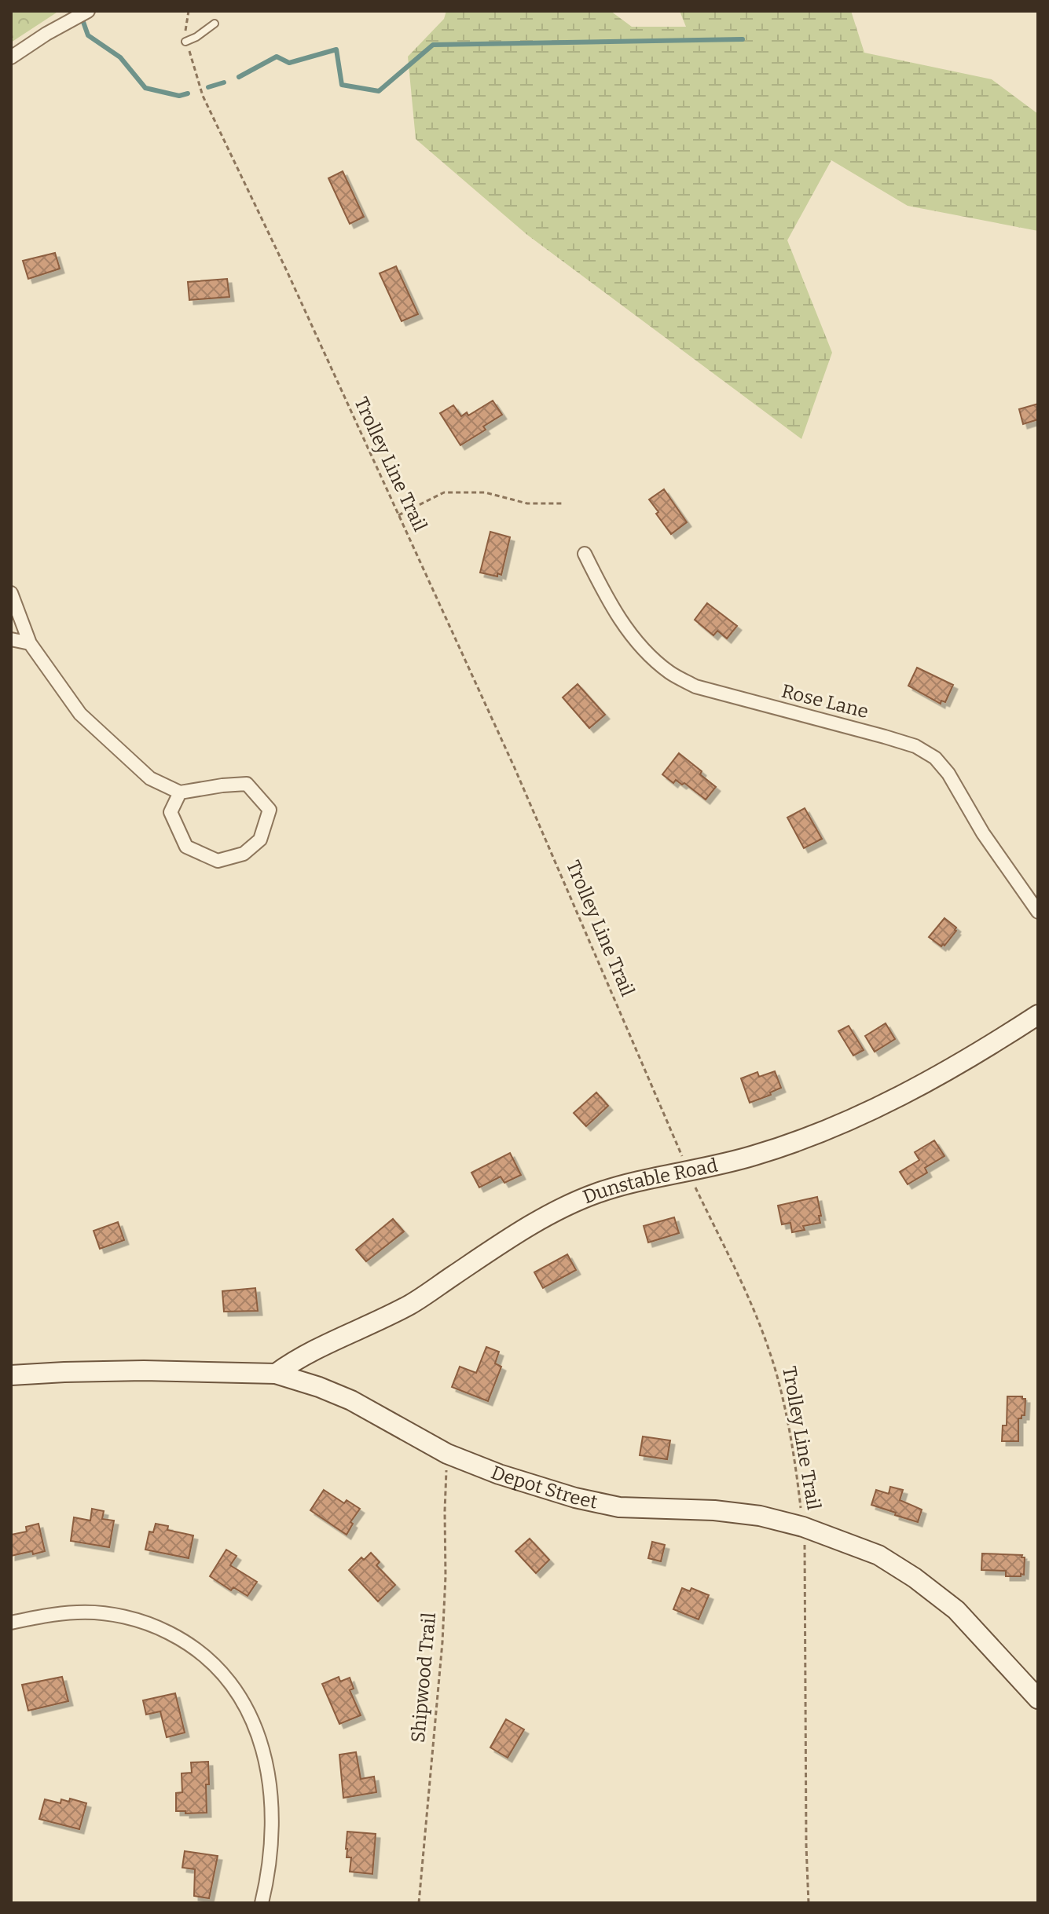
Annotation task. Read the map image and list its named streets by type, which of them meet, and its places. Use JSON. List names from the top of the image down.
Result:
{
  "streets": {
    "main road": ["Dunstable Road", "Depot Street"],
    "street": ["Rose Lane"],
    "path": ["Trolley Line Trail", "Shipwood Trail"]
  },
  "crossings": [
    ["Trolley Line Trail", "Dunstable Road"],
    ["Trolley Line Trail", "Depot Street"],
    ["Dunstable Road", "Depot Street"],
    ["Depot Street", "Shipwood Trail"]
  ]
}
